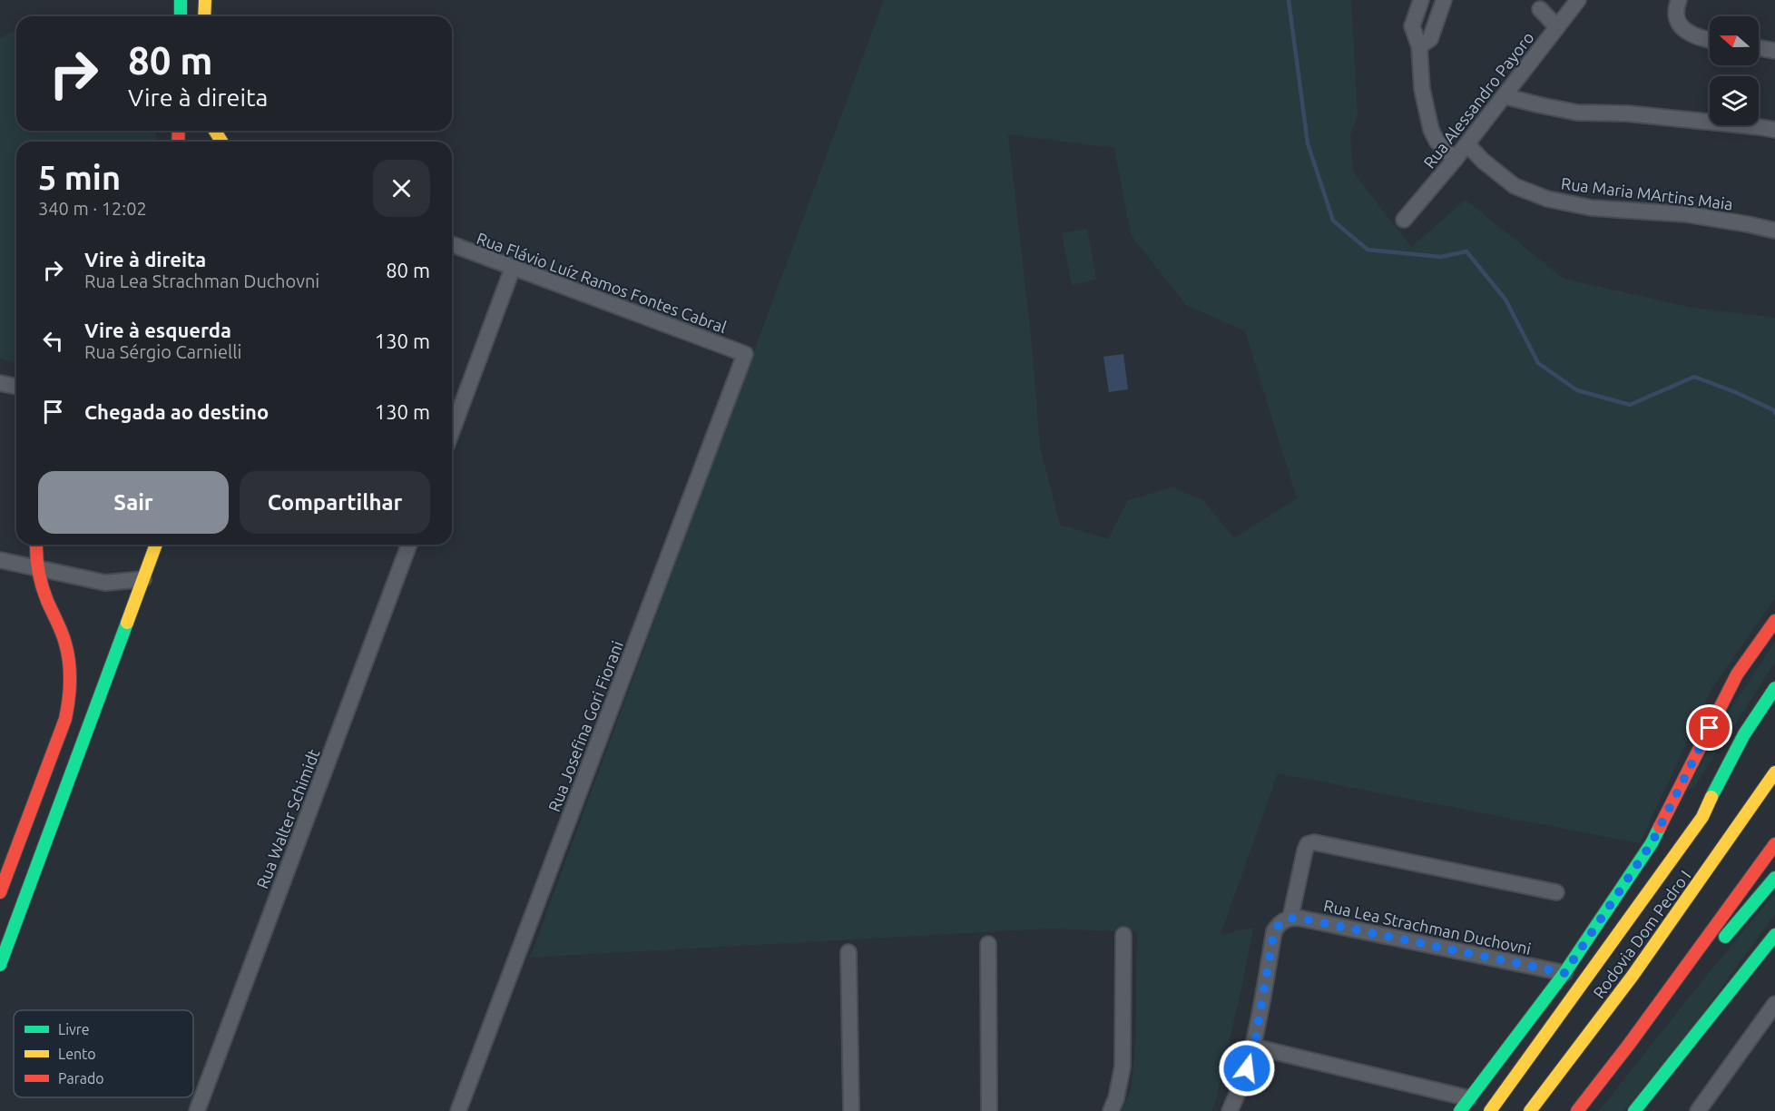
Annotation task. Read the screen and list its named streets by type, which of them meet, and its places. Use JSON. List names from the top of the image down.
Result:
{
  "streets": {
    "main road": ["Rodovia Dom Pedro I"],
    "street": [
      "Rua Alessandro Payoro",
      "Rua Maria MArtins Maia",
      "Rua Flávio Luíz Ramos Fontes Cabral",
      "Rua Josefina Gori Fiorani",
      "Rua Walter Schimidt",
      "Rua Lea Strachman Duchovni"
    ]
  },
  "crossings": [
    ["Rua Alessandro Payoro", "Rua Maria MArtins Maia"],
    ["Rua Flávio Luíz Ramos Fontes Cabral", "Rua Josefina Gori Fiorani"]
  ],
  "legend": ["Livre", "Lento", "Parado"],
  "north": "left",
  "page": {
    "turn": ["80 m", "Vire à direita"],
    "heading": ["5 min", "340 m · 12:02"],
    "list": [
      {
        "name": "Vire à direita",
        "note": "Rua Lea Strachman Duchovni",
        "value": "80 m"
      },
      {
        "name": "Vire à esquerda",
        "note": "Rua Sérgio Carnielli",
        "value": "130 m"
      },
      {
        "name": "Chegada ao destino",
        "value": "130 m"
      }
    ],
    "buttons": ["Sair", "Compartilhar"]
  }
}
